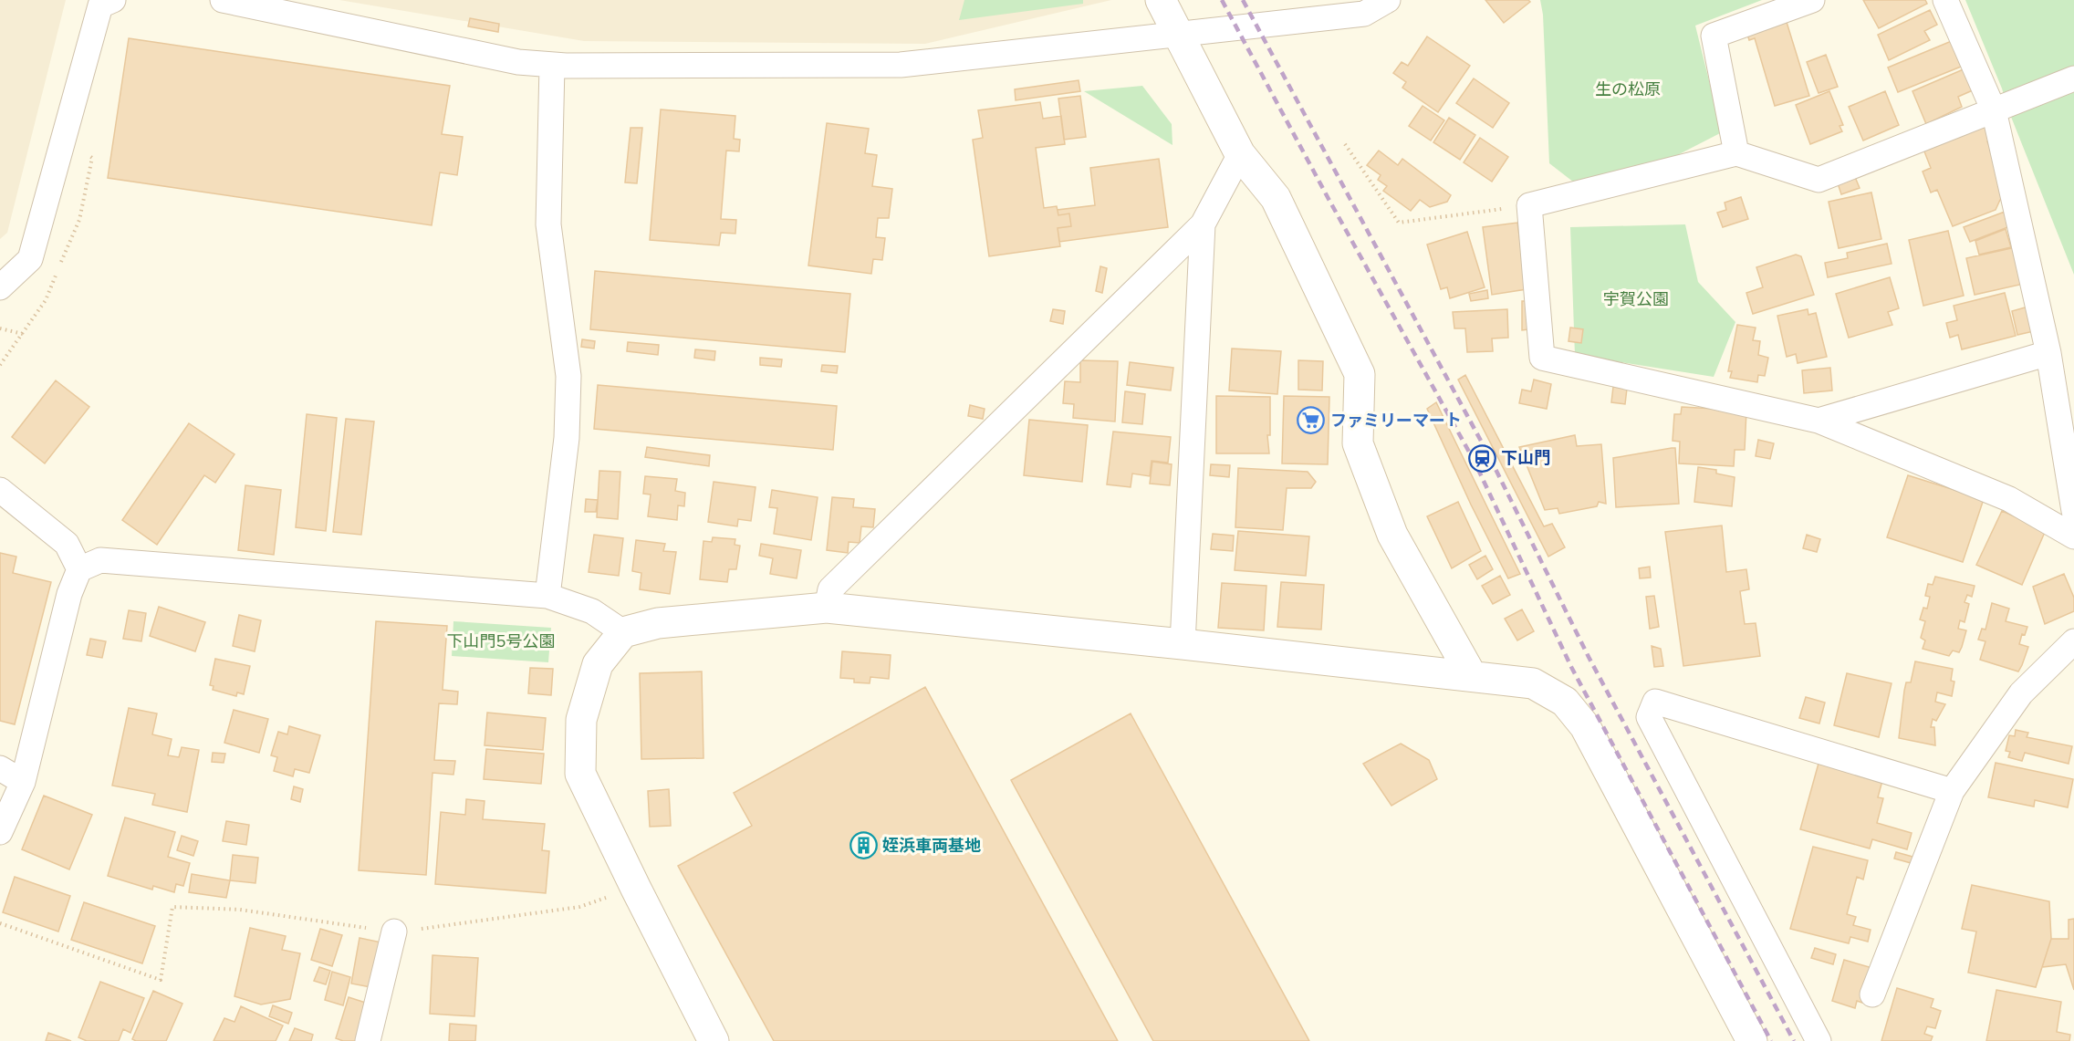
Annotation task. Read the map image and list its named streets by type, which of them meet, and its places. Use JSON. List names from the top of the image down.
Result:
{
  "parks": ["生の松原", "宇賀公園", "下山門5号公園"],
  "places": {
    "supermarket": ["ファミリーマート"],
    "station": ["下山門"],
    "building": ["姪浜車両基地"]
  }
}
